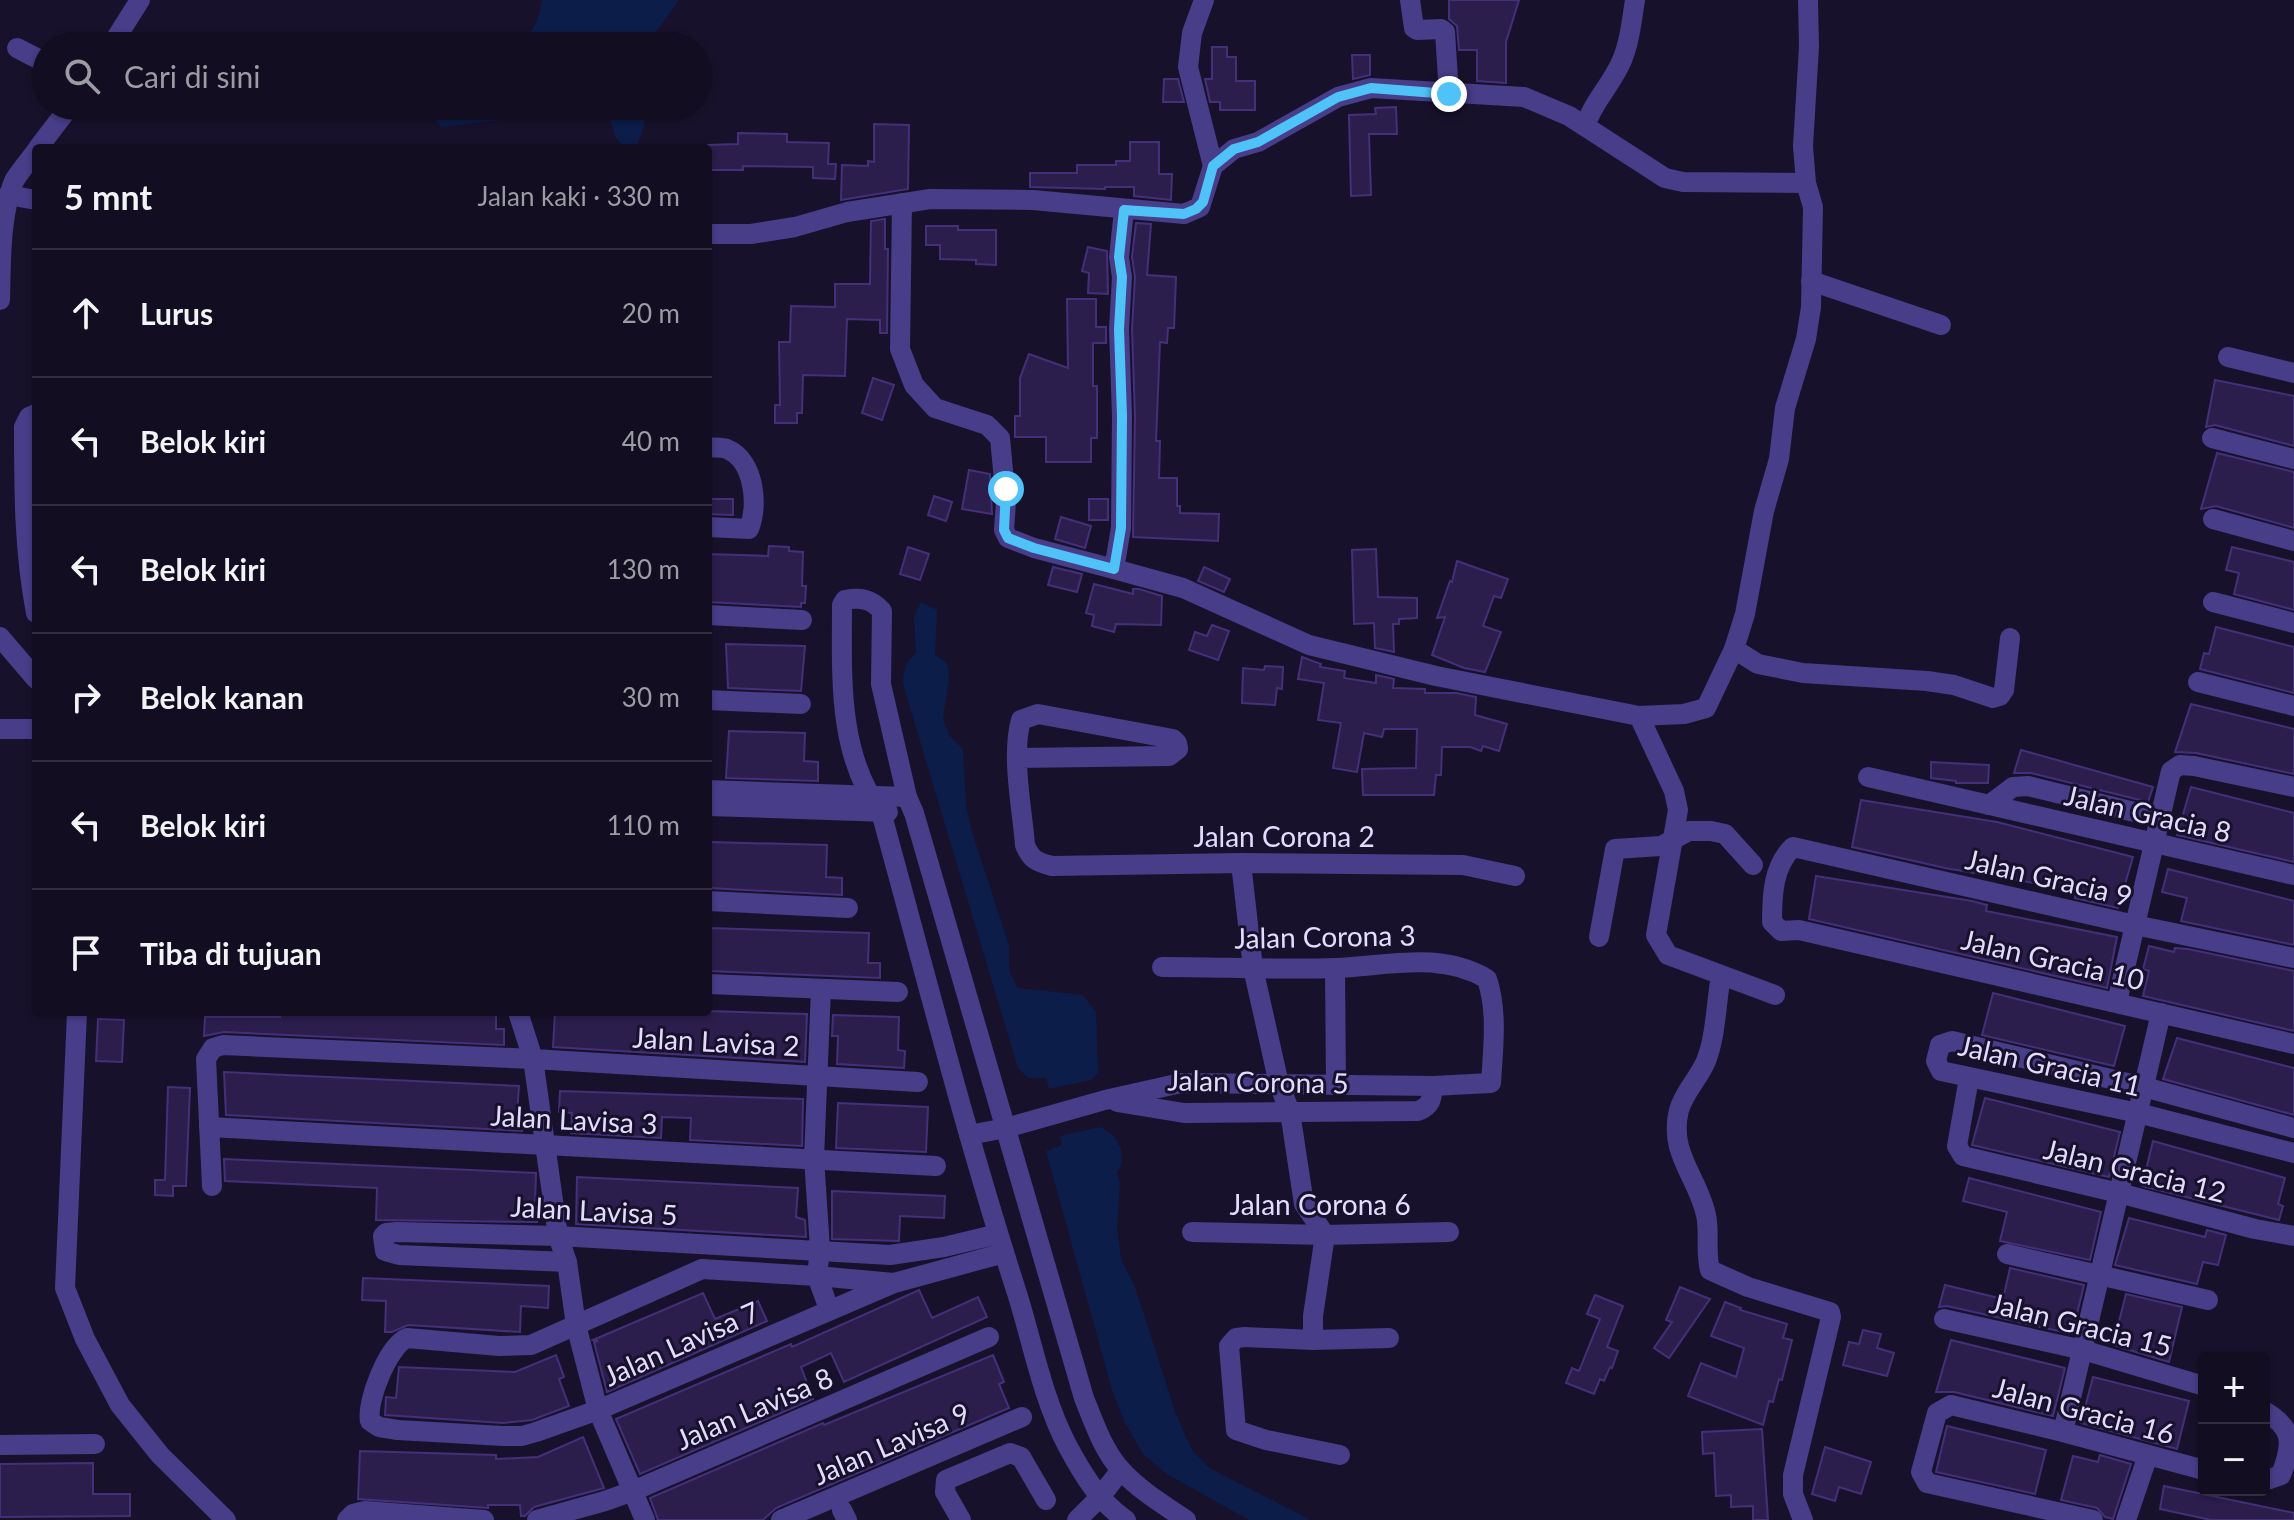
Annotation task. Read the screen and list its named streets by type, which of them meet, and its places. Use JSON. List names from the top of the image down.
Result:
{
  "streets": {
    "street": [
      "Jalan Gracia 8",
      "Jalan Corona 2",
      "Jalan Gracia 9",
      "Jalan Corona 3",
      "Jalan Gracia 10",
      "Jalan Lavisa 2",
      "Jalan Gracia 11",
      "Jalan Corona 5",
      "Jalan Lavisa 3",
      "Jalan Gracia 12",
      "Jalan Corona 6",
      "Jalan Lavisa 5",
      "Jalan Gracia 15",
      "Jalan Lavisa 7",
      "Jalan Lavisa 8",
      "Jalan Gracia 16",
      "Jalan Lavisa 9"
    ]
  },
  "crossings": [
    ["Jalan Gracia 9", "Jalan Gracia 10"],
    ["Jalan Corona 3", "Jalan Corona 5"],
    ["Jalan Lavisa 2", "Jalan Lavisa 3"],
    ["Jalan Gracia 11", "Jalan Gracia 12"],
    ["Jalan Lavisa 5", "Jalan Lavisa 7"]
  ],
  "page": {
    "search": "Cari di sini",
    "heading": ["5 mnt", "Jalan kaki · 330 m"],
    "list": [
      ["Lurus", "20 m"],
      ["Belok kiri", "40 m"],
      ["Belok kiri", "130 m"],
      ["Belok kanan", "30 m"],
      ["Belok kiri", "110 m"],
      "Tiba di tujuan"
    ],
    "map_buttons": ["+", "−"]
  }
}
